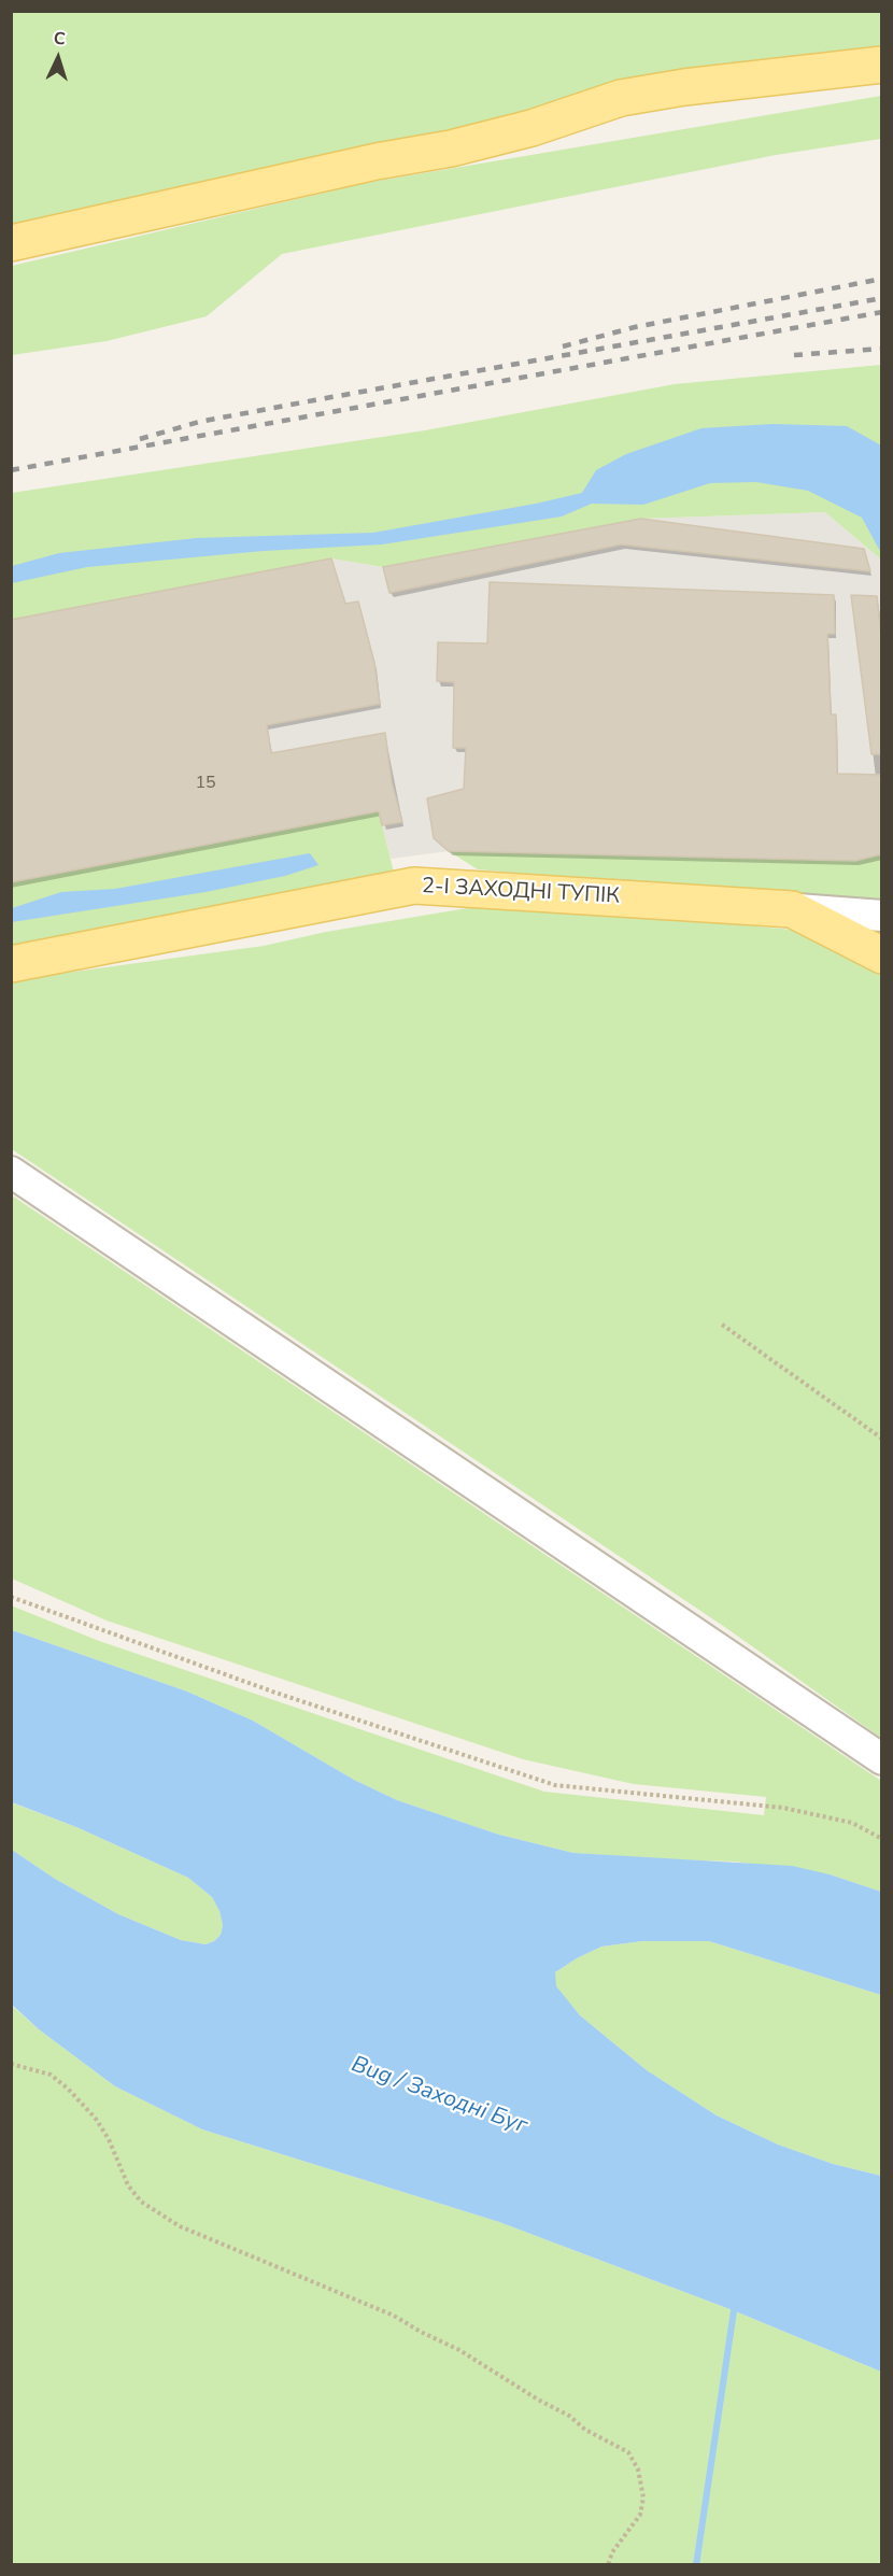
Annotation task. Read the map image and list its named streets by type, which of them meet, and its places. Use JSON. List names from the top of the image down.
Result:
{
  "streets": {
    "main road": ["2-І ЗАХОДНІ ТУПІК"]
  },
  "water": ["Bug / Заходні Буг"],
  "house_numbers": ["15"],
  "north": "top"
}
